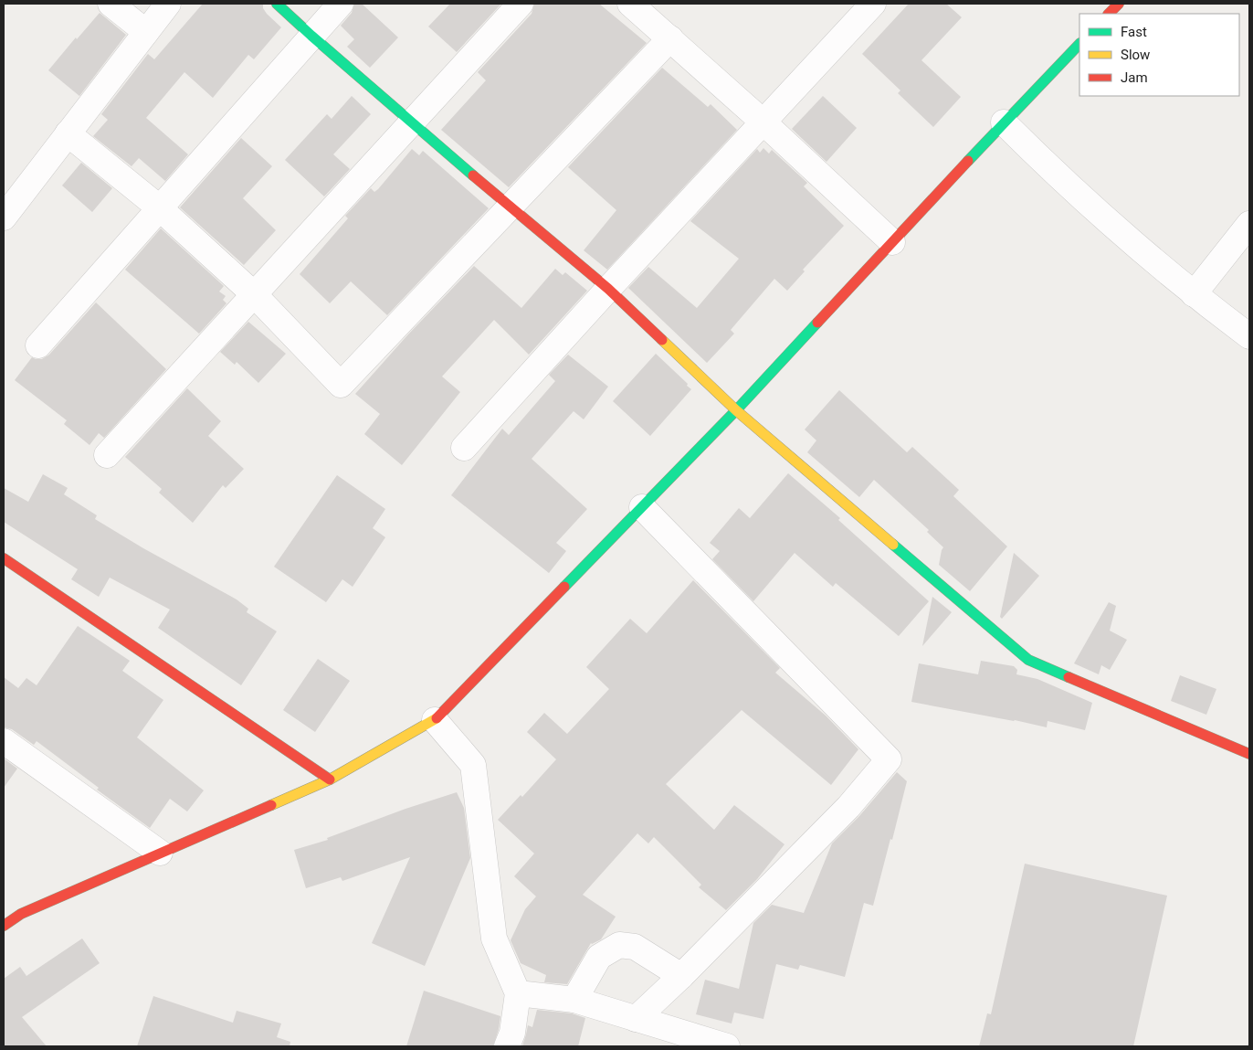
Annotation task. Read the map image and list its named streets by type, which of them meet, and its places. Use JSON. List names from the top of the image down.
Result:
{
  "legend": ["Fast", "Slow", "Jam"]
}
